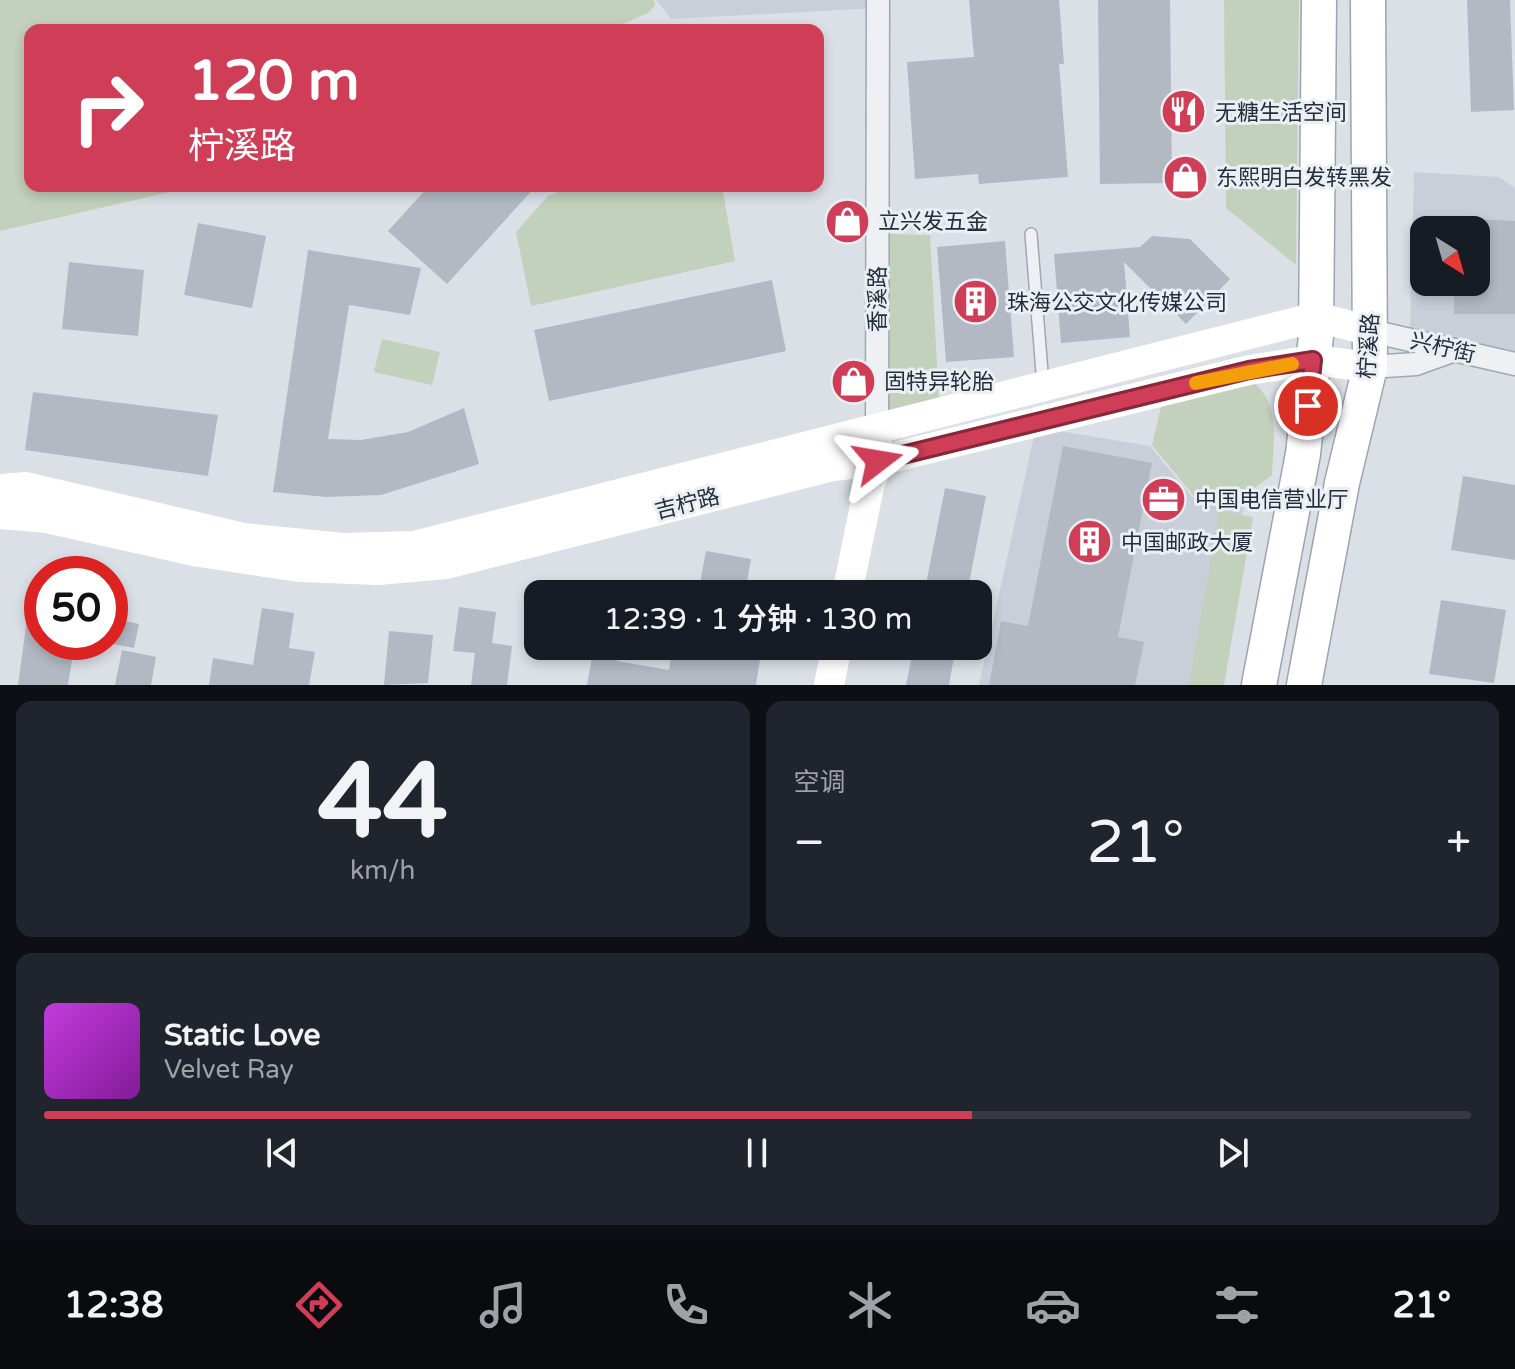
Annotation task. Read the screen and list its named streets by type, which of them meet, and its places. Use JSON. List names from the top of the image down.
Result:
{
  "streets": {
    "main road": ["香溪路", "柠溪路", "吉柠路"],
    "street": ["兴柠街"]
  },
  "crossings": [
    ["香溪路", "吉柠路"],
    ["柠溪路", "兴柠街"],
    ["柠溪路", "吉柠路"]
  ],
  "places": {
    "restaurant": ["无糖生活空间"],
    "shop": ["东熙明白发转黑发", "立兴发五金", "固特异轮胎"],
    "building": ["珠海公交文化传媒公司", "中国邮政大厦"],
    "office": ["中国电信营业厅"]
  },
  "north": "bottom right",
  "page": {
    "turn": ["120 m", "柠溪路"],
    "limit": "50",
    "trip": "12:39 · 1 分钟 · 130 m",
    "tile": [
      ["44", "km/h"],
      "空调"
    ],
    "heat": ["−", "21°", "+"],
    "song": ["Static Love", "Velvet Ray"],
    "tabs": ["12:38", "21°"]
  }
}
